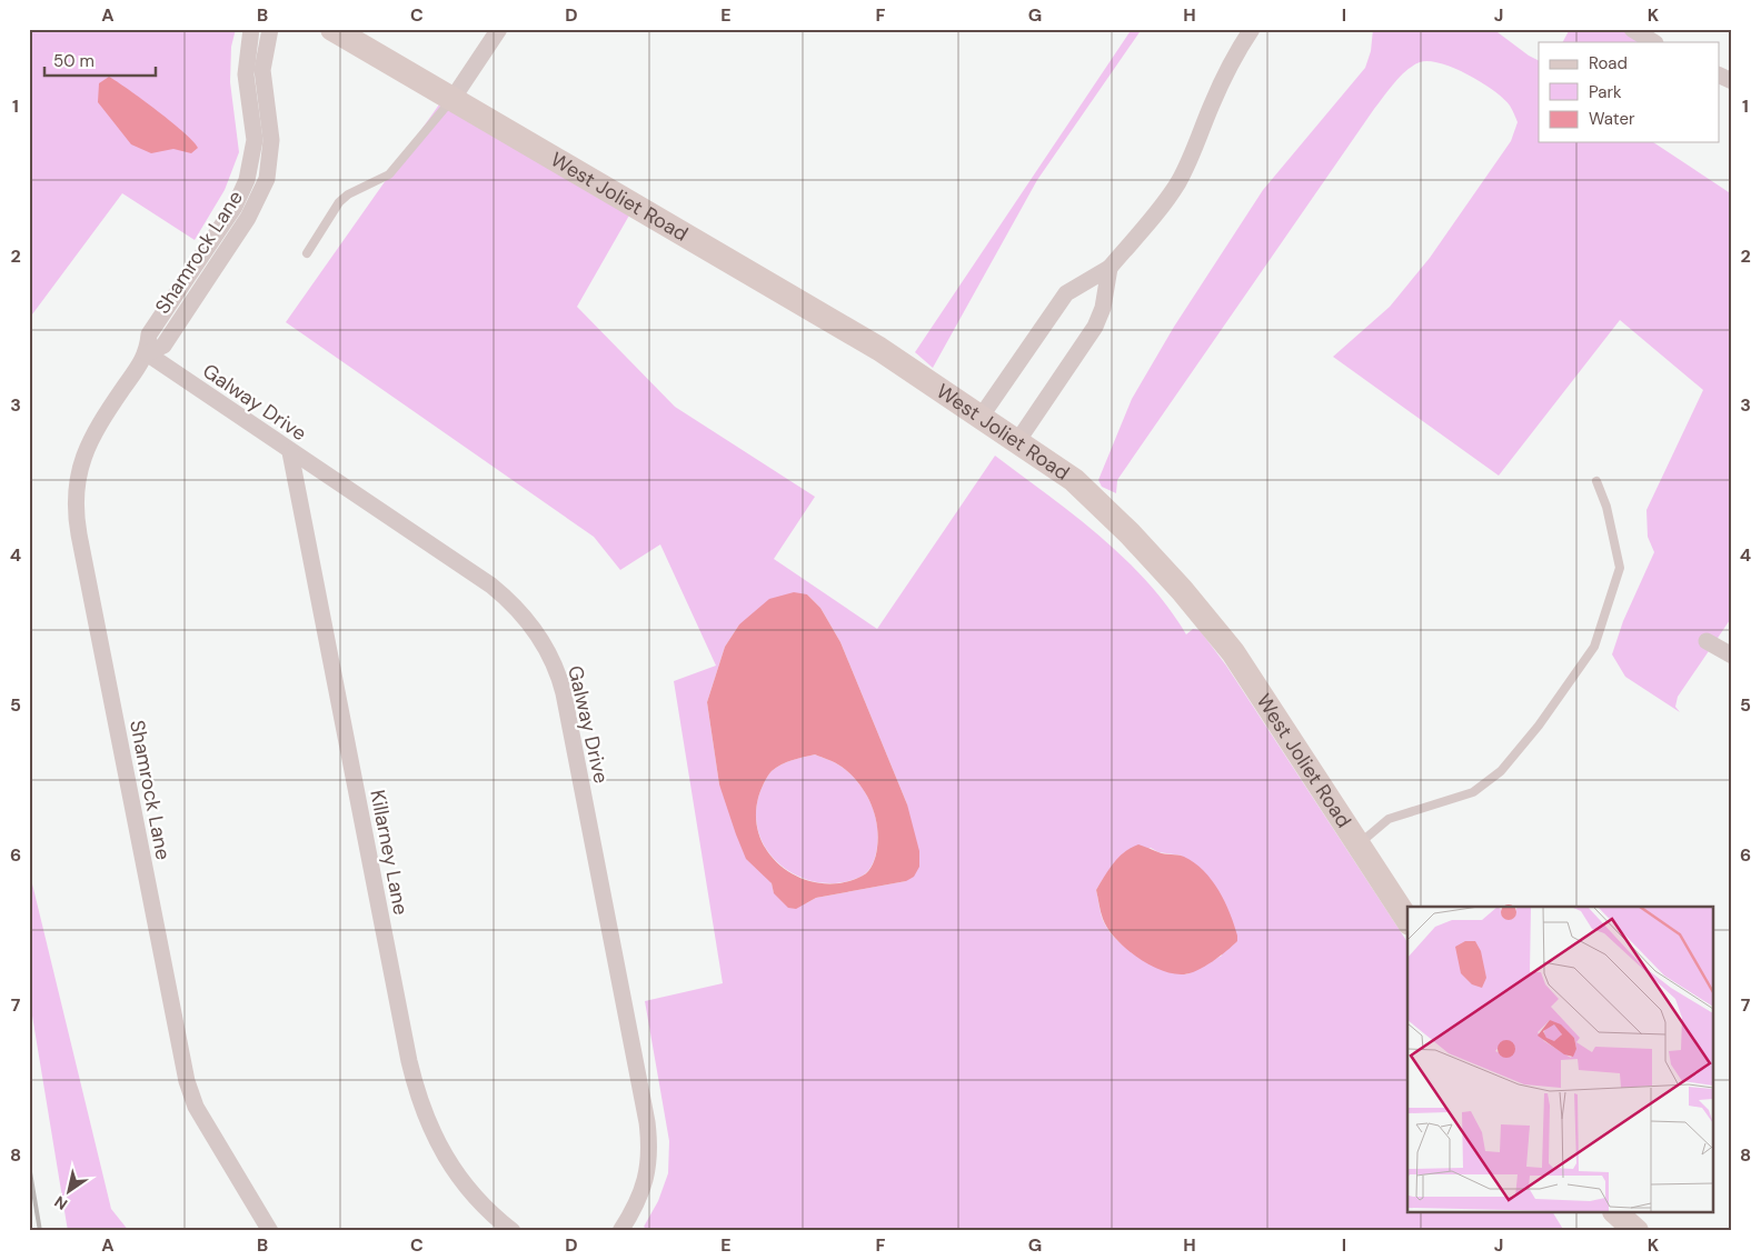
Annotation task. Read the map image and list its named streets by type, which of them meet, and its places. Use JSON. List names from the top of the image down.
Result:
{
  "streets": {
    "main road": ["West Joliet Road"],
    "street": ["Shamrock Lane", "Galway Drive", "Killarney Lane"]
  },
  "crossings": [
    ["Shamrock Lane", "Galway Drive"],
    ["Galway Drive", "Killarney Lane"]
  ],
  "legend": ["Road", "Park", "Water"],
  "scale_bar": "50 m",
  "north": "bottom left",
  "grid": {
    "columns": [
      "A",
      "B",
      "C",
      "D",
      "E",
      "F",
      "G",
      "H",
      "I",
      "J",
      "K"
    ],
    "rows": [
      "1",
      "2",
      "3",
      "4",
      "5",
      "6",
      "7",
      "8"
    ]
  }
}
